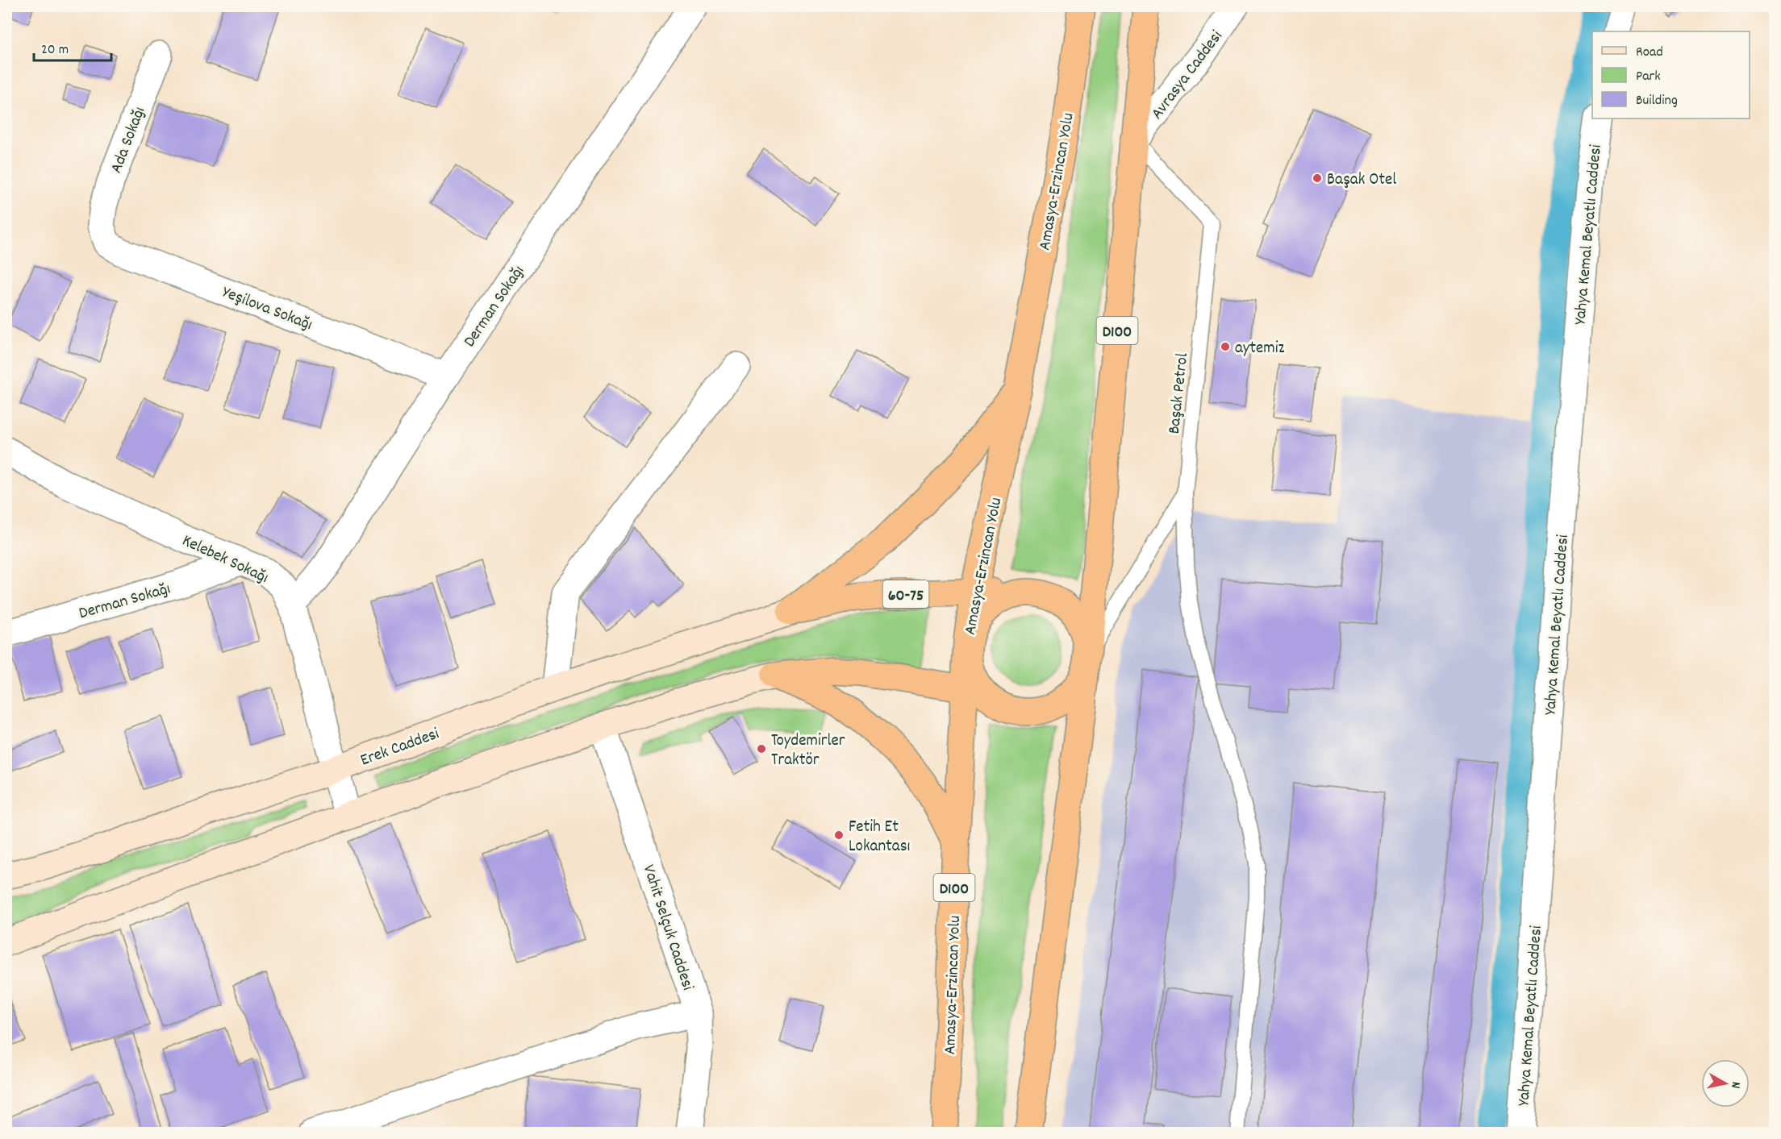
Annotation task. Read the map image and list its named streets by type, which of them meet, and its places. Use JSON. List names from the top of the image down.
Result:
{
  "streets": {
    "highway": ["Amasya-Erzincan Yolu", "D100", "60-75"],
    "main road": ["Erek Caddesi"],
    "street": [
      "Avrasya Caddesi",
      "Ada Sokağı",
      "Yahya Kemal Beyatlı Caddesi",
      "Derman Sokağı",
      "Yeşilova Sokağı",
      "Kelebek Sokağı",
      "Vahit Selçuk Caddesi"
    ],
    "lane": ["Başak Petrol"]
  },
  "crossings": [
    ["Avrasya Caddesi", "D100"],
    ["Avrasya Caddesi", "Başak Petrol"],
    ["Ada Sokağı", "Yeşilova Sokağı"],
    ["Amasya-Erzincan Yolu", "D100"],
    ["Amasya-Erzincan Yolu", "Başak Petrol"],
    ["Amasya-Erzincan Yolu", "60-75"],
    ["Derman Sokağı", "Yeşilova Sokağı"],
    ["Derman Sokağı", "Kelebek Sokağı"],
    ["D100", "Başak Petrol"],
    ["D100", "60-75"],
    ["Başak Petrol", "60-75"],
    ["Kelebek Sokağı", "Erek Caddesi"],
    ["60-75", "Erek Caddesi"]
  ],
  "places": [
    "Başak Otel",
    "aytemiz",
    "Toydemirler Traktör",
    "Fetih Et Lokantası"
  ],
  "legend": ["Road", "Park", "Building"],
  "scale_bar": "20 m",
  "north": "right"
}
